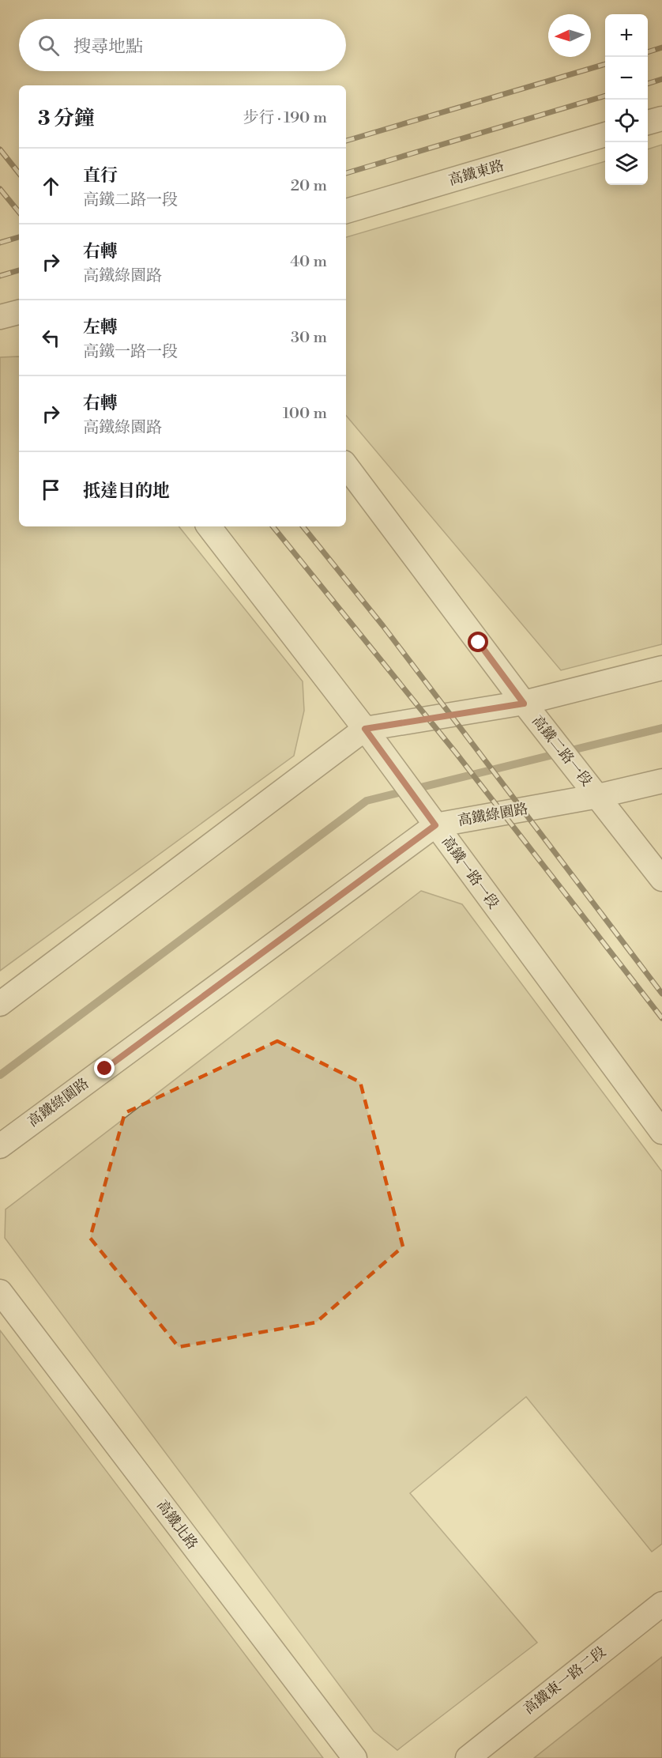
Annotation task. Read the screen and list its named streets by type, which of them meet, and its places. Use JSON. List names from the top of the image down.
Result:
{
  "streets": {
    "street": [
      "高鐵東路",
      "高鐵二路一段",
      "高鐵綠園路",
      "高鐵一路一段",
      "高鐵北路",
      "高鐵東一路二段"
    ]
  },
  "crossings": [
    ["高鐵二路一段", "高鐵綠園路"],
    ["高鐵綠園路", "高鐵一路一段"]
  ],
  "north": "left",
  "page": {
    "map_buttons": ["+", "−"],
    "search": "搜尋地點",
    "heading": ["3 分鐘", "步行 · 190 m"],
    "list": [
      ["直行", "高鐵二路一段", "20 m"],
      ["右轉", "高鐵綠園路", "40 m"],
      ["左轉", "高鐵一路一段", "30 m"],
      ["右轉", "高鐵綠園路", "100 m"],
      "抵達目的地"
    ]
  }
}
